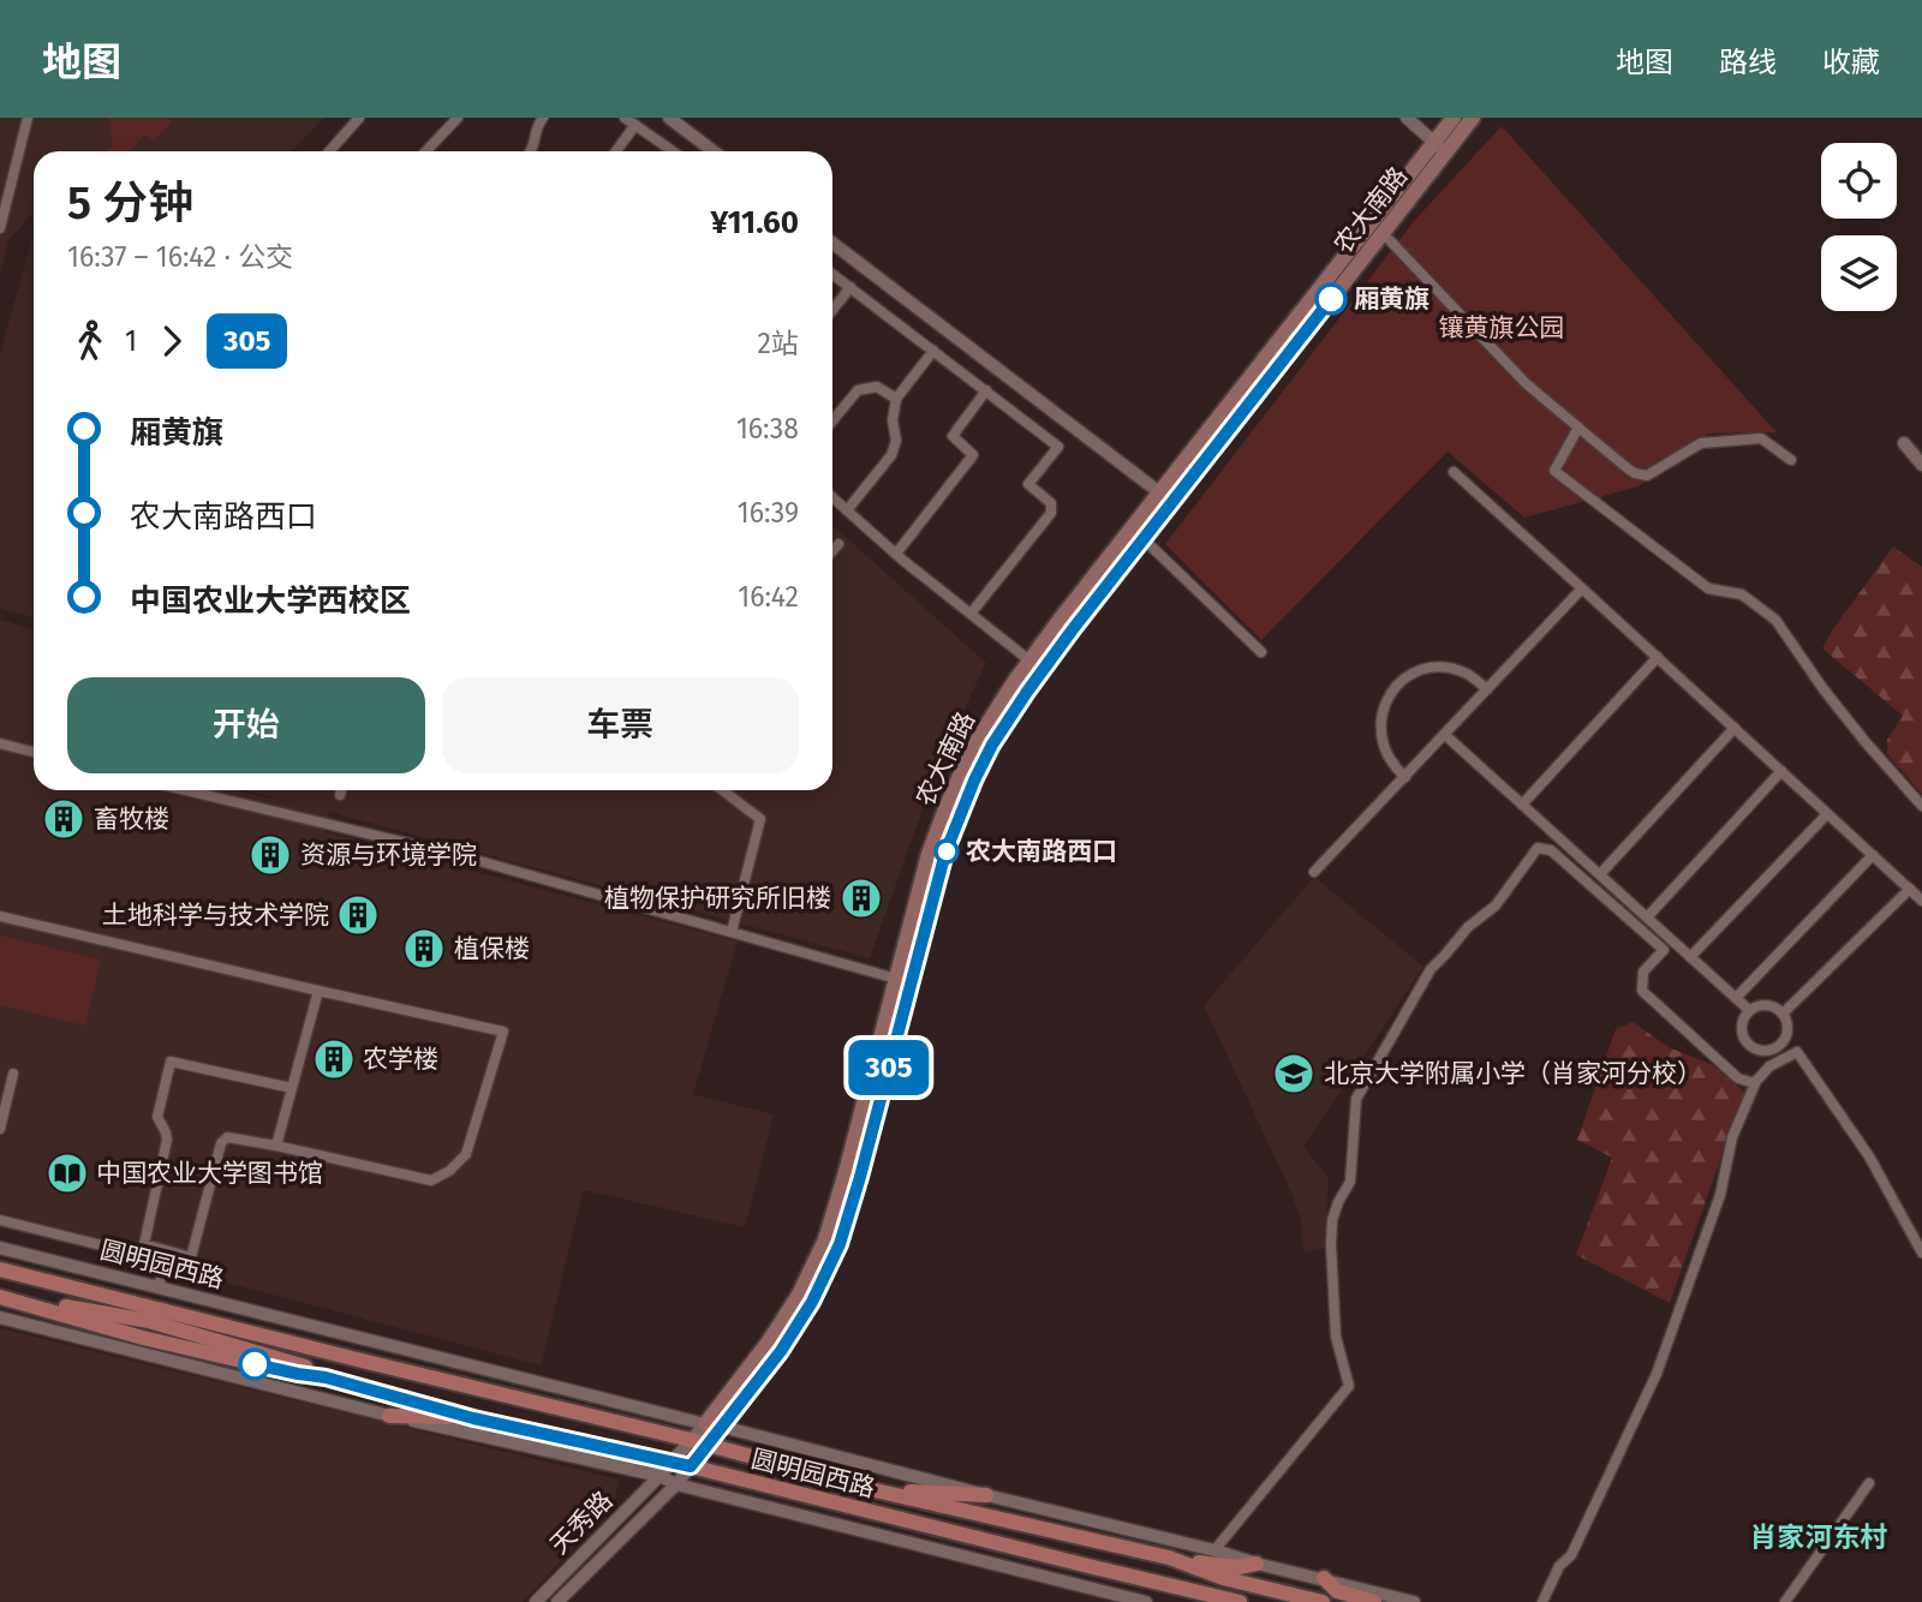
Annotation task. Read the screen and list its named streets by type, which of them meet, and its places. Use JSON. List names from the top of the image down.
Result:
{
  "streets": {
    "main road": ["农大南路", "圆明园西路"],
    "street": ["天秀路"]
  },
  "crossings": [
    ["农大南路", "圆明园西路"],
    ["农大南路", "天秀路"],
    ["圆明园西路", "天秀路"]
  ],
  "districts": ["肖家河东村"],
  "parks": ["镶黄旗公园"],
  "places": {
    "other": ["厢黄旗", "农大南路西口"],
    "building": [
      "畜牧楼",
      "资源与环境学院",
      "植物保护研究所旧楼",
      "土地科学与技术学院",
      "植保楼",
      "农学楼"
    ],
    "school or university": ["北京大学附属小学（肖家河分校）"],
    "library": ["中国农业大学图书馆"]
  },
  "lines": ["bus line 305"],
  "page": {
    "header": "地图",
    "nav": ["地图", "路线", "收藏"],
    "on_map": "305",
    "heading": ["5 分钟", "16:37 – 16:42 · 公交", "¥11.60"],
    "legs": ["1", "305", "2站"],
    "list": [
      {
        "name": "厢黄旗",
        "value": "16:38"
      },
      {
        "name": "农大南路西口",
        "value": "16:39"
      },
      {
        "name": "中国农业大学西校区",
        "value": "16:42"
      }
    ],
    "buttons": ["开始", "车票"]
  }
}
